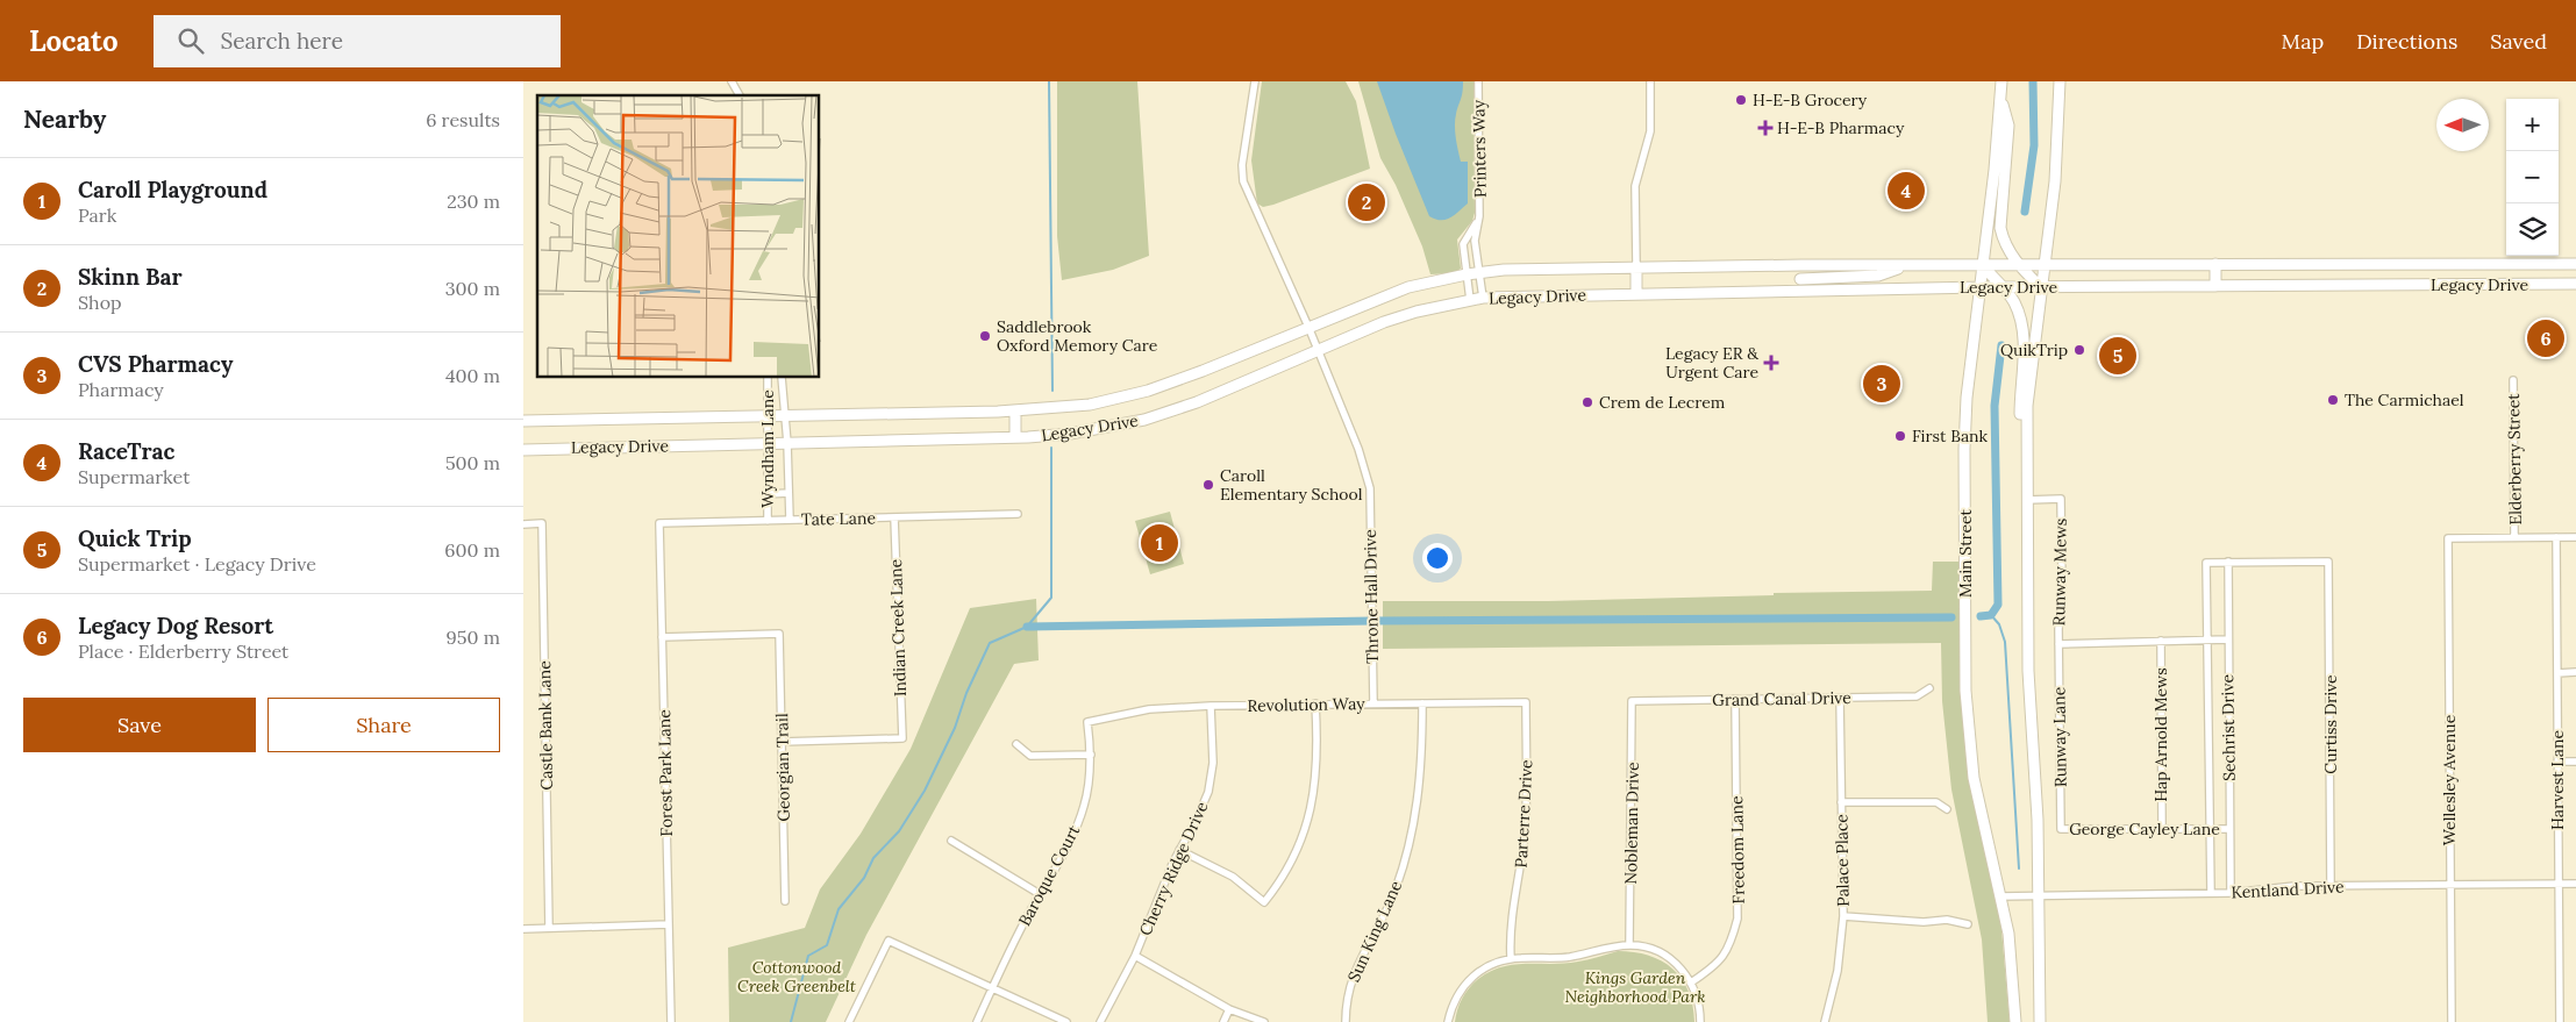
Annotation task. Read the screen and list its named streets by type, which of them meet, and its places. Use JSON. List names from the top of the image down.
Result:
{
  "streets": {
    "main road": ["Legacy Drive", "Main Street"],
    "street": [
      "Printers Way",
      "Wyndham Lane",
      "Elderberry Street",
      "Tate Lane",
      "Runway Mews",
      "Throne Hall Drive",
      "Indian Creek Lane",
      "Grand Canal Drive",
      "Revolution Way",
      "Curtiss Drive",
      "Castle Bank Lane",
      "Sechrist Drive",
      "Hap Arnold Mews",
      "Runway Lane",
      "Georgian Trail",
      "Forest Park Lane",
      "Wellesley Avenue",
      "Harvest Lane",
      "Parterre Drive",
      "Nobleman Drive",
      "George Cayley Lane",
      "Freedom Lane",
      "Palace Place",
      "Cherry Ridge Drive",
      "Baroque Court",
      "Kentland Drive",
      "Sun King Lane"
    ]
  },
  "crossings": [
    ["Printers Way", "Legacy Drive"],
    ["Legacy Drive", "Wyndham Lane"],
    ["Legacy Drive", "Main Street"],
    ["Legacy Drive", "Throne Hall Drive"],
    ["Wyndham Lane", "Tate Lane"],
    ["Elderberry Street", "Wellesley Avenue"],
    ["Tate Lane", "Indian Creek Lane"],
    ["Tate Lane", "Forest Park Lane"],
    ["Main Street", "Kentland Drive"],
    ["Runway Mews", "Runway Lane"],
    ["Throne Hall Drive", "Revolution Way"],
    ["Indian Creek Lane", "Georgian Trail"],
    ["Grand Canal Drive", "Nobleman Drive"],
    ["Grand Canal Drive", "Freedom Lane"],
    ["Grand Canal Drive", "Palace Place"],
    ["Revolution Way", "Parterre Drive"],
    ["Revolution Way", "Cherry Ridge Drive"],
    ["Revolution Way", "Baroque Court"],
    ["Revolution Way", "Sun King Lane"],
    ["Curtiss Drive", "Sechrist Drive"],
    ["Curtiss Drive", "Kentland Drive"],
    ["Sechrist Drive", "George Cayley Lane"],
    ["Sechrist Drive", "Kentland Drive"],
    ["Hap Arnold Mews", "George Cayley Lane"],
    ["Runway Lane", "George Cayley Lane"],
    ["Georgian Trail", "Forest Park Lane"],
    ["Wellesley Avenue", "Kentland Drive"],
    ["Harvest Lane", "Kentland Drive"]
  ],
  "parks": ["Cottonwood Creek Greenbelt", "Kings Garden Neighborhood Park"],
  "places": {
    "other": [
      "H-E-B Grocery",
      "Saddlebrook Oxford Memory Care",
      "QuikTrip",
      "The Carmichael",
      "Crem de Lecrem",
      "First Bank",
      "Caroll Elementary School"
    ],
    "health": ["H-E-B Pharmacy", "Legacy ER & Urgent Care"]
  },
  "north": "left",
  "page": {
    "header": "Locato",
    "search": "Search here",
    "nav": ["Map", "Directions", "Saved"],
    "heading": ["Nearby", "6 results"],
    "map_buttons": ["+", "−"],
    "list": [
      {
        "mark": "1",
        "name": "Caroll Playground",
        "note": "Park",
        "value": "230 m"
      },
      {
        "mark": "2",
        "name": "Skinn Bar",
        "note": "Shop",
        "value": "300 m"
      },
      {
        "mark": "3",
        "name": "CVS Pharmacy",
        "note": "Pharmacy",
        "value": "400 m"
      },
      {
        "mark": "4",
        "name": "RaceTrac",
        "note": "Supermarket",
        "value": "500 m"
      },
      {
        "mark": "5",
        "name": "Quick Trip",
        "note": "Supermarket · Legacy Drive",
        "value": "600 m"
      },
      {
        "mark": "6",
        "name": "Legacy Dog Resort",
        "note": "Place · Elderberry Street",
        "value": "950 m"
      }
    ],
    "pins": [
      "4",
      "2",
      "6",
      "5",
      "3",
      "1"
    ],
    "buttons": ["Save", "Share"]
  }
}
